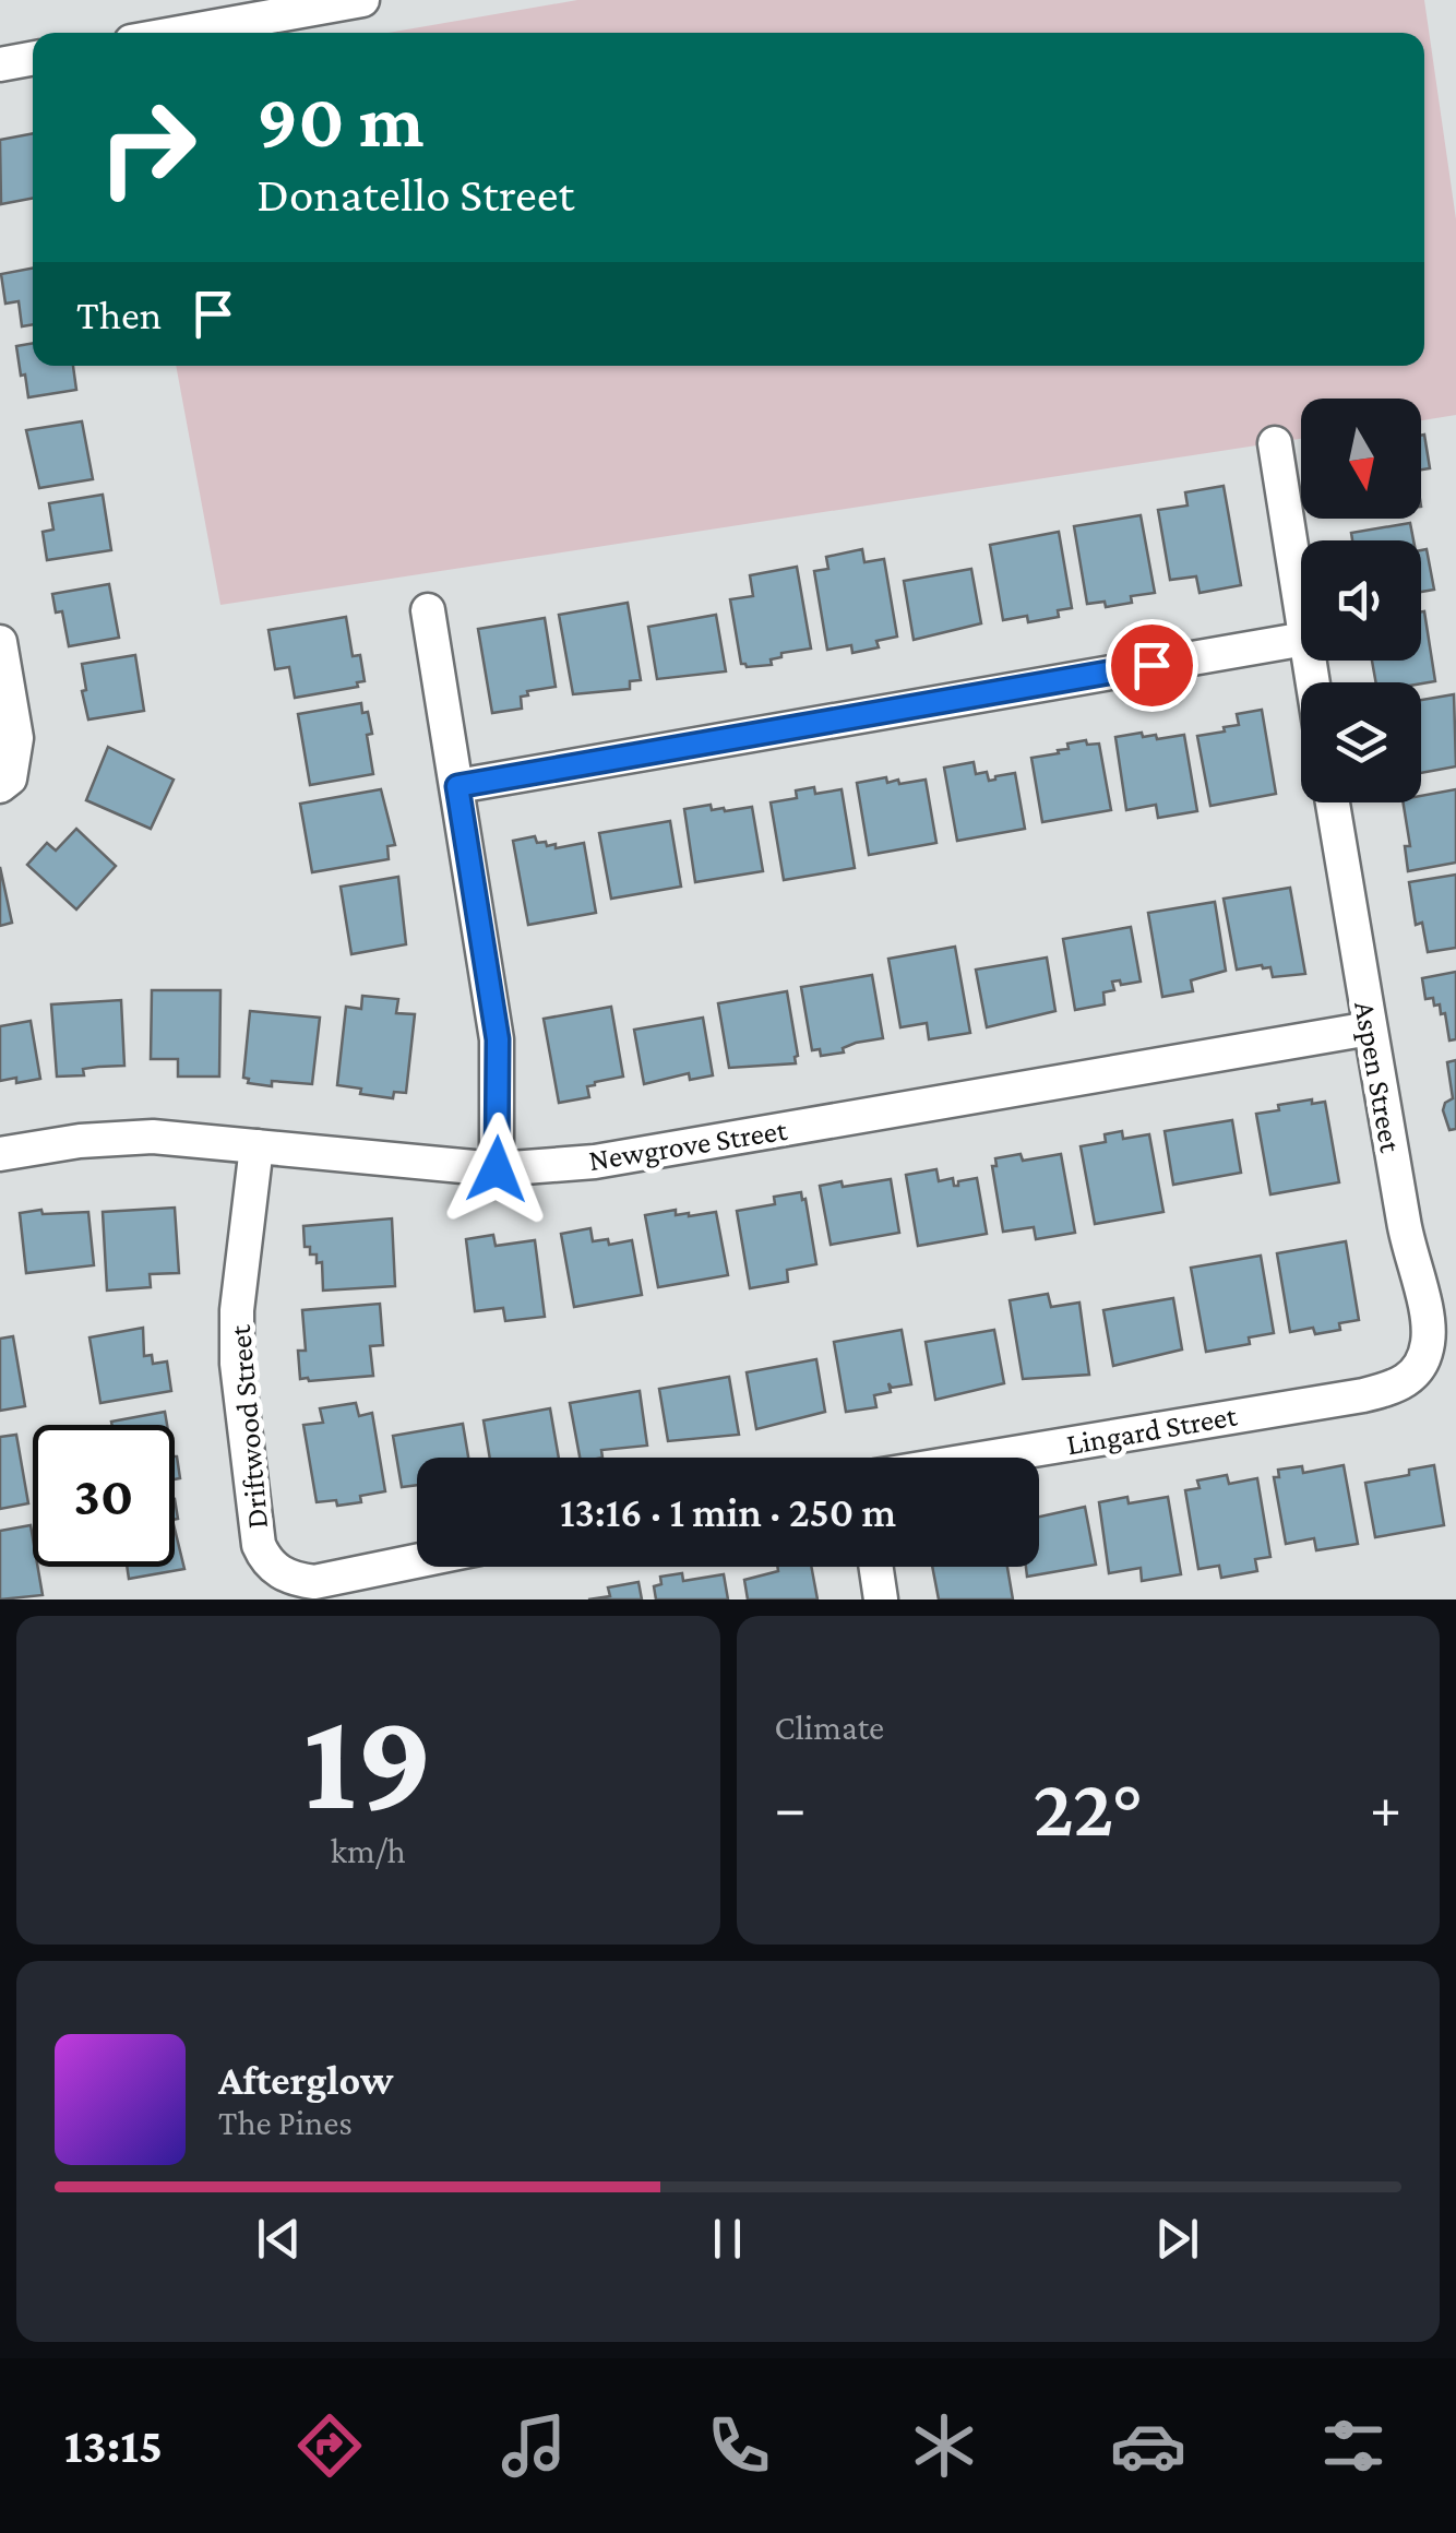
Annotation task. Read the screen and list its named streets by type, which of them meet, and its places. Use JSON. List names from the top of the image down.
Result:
{
  "streets": {
    "street": [
      "Aspen Street",
      "Newgrove Street",
      "Driftwood Street",
      "Lingard Street"
    ]
  },
  "crossings": [
    ["Aspen Street", "Newgrove Street"],
    ["Aspen Street", "Lingard Street"],
    ["Newgrove Street", "Driftwood Street"]
  ],
  "north": "bottom",
  "page": {
    "turn": ["90 m", "Donatello Street"],
    "then": "Then",
    "limit": "30",
    "trip": "13:16 · 1 min · 250 m",
    "tile": [
      ["19", "km/h"],
      "Climate"
    ],
    "heat": ["−", "22°", "+"],
    "song": ["Afterglow", "The Pines"],
    "tabs": "13:15"
  }
}
